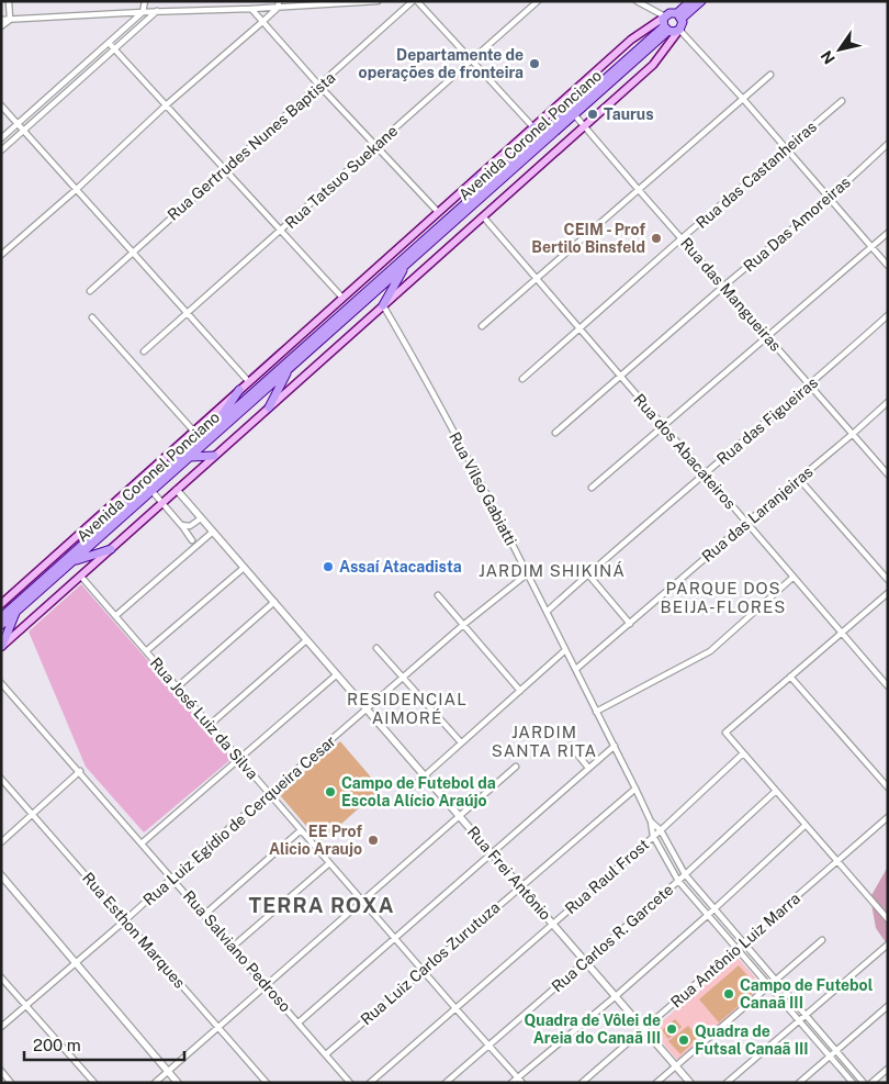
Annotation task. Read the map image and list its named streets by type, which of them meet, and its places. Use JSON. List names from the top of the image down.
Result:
{
  "streets": {
    "main road": ["Avenida Coronel Ponciano"],
    "street": [
      "Rua Gertrudes Nunes Baptista",
      "Rua das Castanheiras",
      "Rua Tatsuo Suekane",
      "Rua Das Amoreiras",
      "Rua das Mangueiras",
      "Rua das Figueiras",
      "Rua dos Abacateiros",
      "Rua Vilso Gabiatti",
      "Rua das Laranjeiras",
      "Rua José Luiz da Silva",
      "Rua Luiz Egídio de Cerqueira Cesar",
      "Rua Frei Antônio",
      "Rua Raul Frost",
      "Rua Esthon Marques",
      "Rua Carlos R. Garcete",
      "Rua Antônio Luiz Marra",
      "Rua Salviano Pedroso",
      "Rua Luiz Carlos Zurutuza"
    ]
  },
  "crossings": [
    ["Avenida Coronel Ponciano", "Rua das Mangueiras"],
    ["Rua das Castanheiras", "Rua das Mangueiras"],
    ["Rua das Castanheiras", "Rua dos Abacateiros"],
    ["Rua Das Amoreiras", "Rua das Mangueiras"],
    ["Rua Das Amoreiras", "Rua dos Abacateiros"],
    ["Rua das Mangueiras", "Rua das Figueiras"],
    ["Rua das Mangueiras", "Rua das Laranjeiras"],
    ["Rua das Figueiras", "Rua dos Abacateiros"],
    ["Rua das Figueiras", "Rua Vilso Gabiatti"],
    ["Rua dos Abacateiros", "Rua das Laranjeiras"],
    ["Rua Vilso Gabiatti", "Rua das Laranjeiras"],
    ["Rua Vilso Gabiatti", "Rua Luiz Egídio de Cerqueira Cesar"],
    ["Rua Vilso Gabiatti", "Rua Raul Frost"],
    ["Rua Vilso Gabiatti", "Rua Carlos R. Garcete"],
    ["Rua Vilso Gabiatti", "Rua Antônio Luiz Marra"],
    ["Rua Vilso Gabiatti", "Rua Luiz Carlos Zurutuza"],
    ["Rua José Luiz da Silva", "Rua Luiz Egídio de Cerqueira Cesar"],
    ["Rua José Luiz da Silva", "Rua Raul Frost"],
    ["Rua José Luiz da Silva", "Rua Carlos R. Garcete"],
    ["Rua José Luiz da Silva", "Rua Luiz Carlos Zurutuza"],
    ["Rua Luiz Egídio de Cerqueira Cesar", "Rua Frei Antônio"],
    ["Rua Luiz Egídio de Cerqueira Cesar", "Rua Esthon Marques"],
    ["Rua Luiz Egídio de Cerqueira Cesar", "Rua Salviano Pedroso"],
    ["Rua Frei Antônio", "Rua Raul Frost"],
    ["Rua Frei Antônio", "Rua Carlos R. Garcete"],
    ["Rua Frei Antônio", "Rua Antônio Luiz Marra"],
    ["Rua Frei Antônio", "Rua Luiz Carlos Zurutuza"],
    ["Rua Salviano Pedroso", "Rua Luiz Carlos Zurutuza"]
  ],
  "districts": [
    "JARDIM SHIKINÁ",
    "PARQUE DOS BEIJA-FLORES",
    "RESIDENCIAL AIMORÉ",
    "JARDIM SANTA RITA",
    "TERRA ROXA"
  ],
  "places": [
    "Departamente de operações de fronteira",
    "Taurus",
    "CEIM - Prof Bertilo Binsfeld",
    "Assaí Atacadista",
    "Campo de Futebol da Escola Alício Araújo",
    "EE Prof Alicio Araujo",
    "Campo de Futebol Canaã III",
    "Quadra de Vôlei de Areia do Canaã III",
    "Quadra de Futsal Canaã III"
  ],
  "scale_bar": "200 m",
  "north": "bottom left"
}
